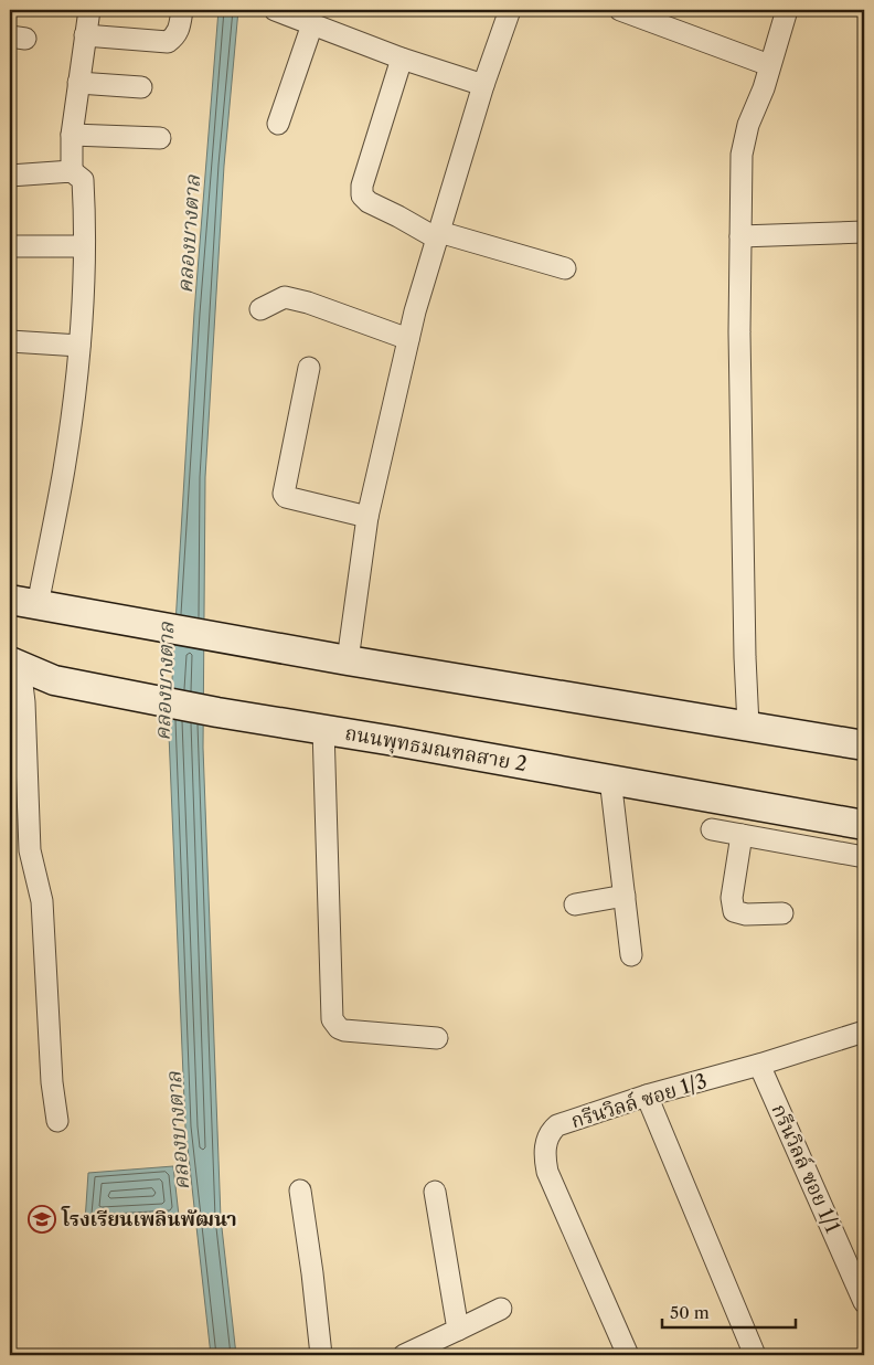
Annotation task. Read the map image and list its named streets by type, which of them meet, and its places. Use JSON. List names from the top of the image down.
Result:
{
  "streets": {
    "main road": ["ถนนพุทธมณฑลสาย 2"],
    "street": ["กรีนวิลล์ ซอย 1/3", "กรีนวิลล์ ซอย 1/1"]
  },
  "crossings": [
    ["กรีนวิลล์ ซอย 1/3", "กรีนวิลล์ ซอย 1/1"]
  ],
  "water": ["คลองบางตาล"],
  "places": {
    "school or university": ["โรงเรียนเพลินพัฒนา"]
  },
  "scale_bar": "50 m"
}
